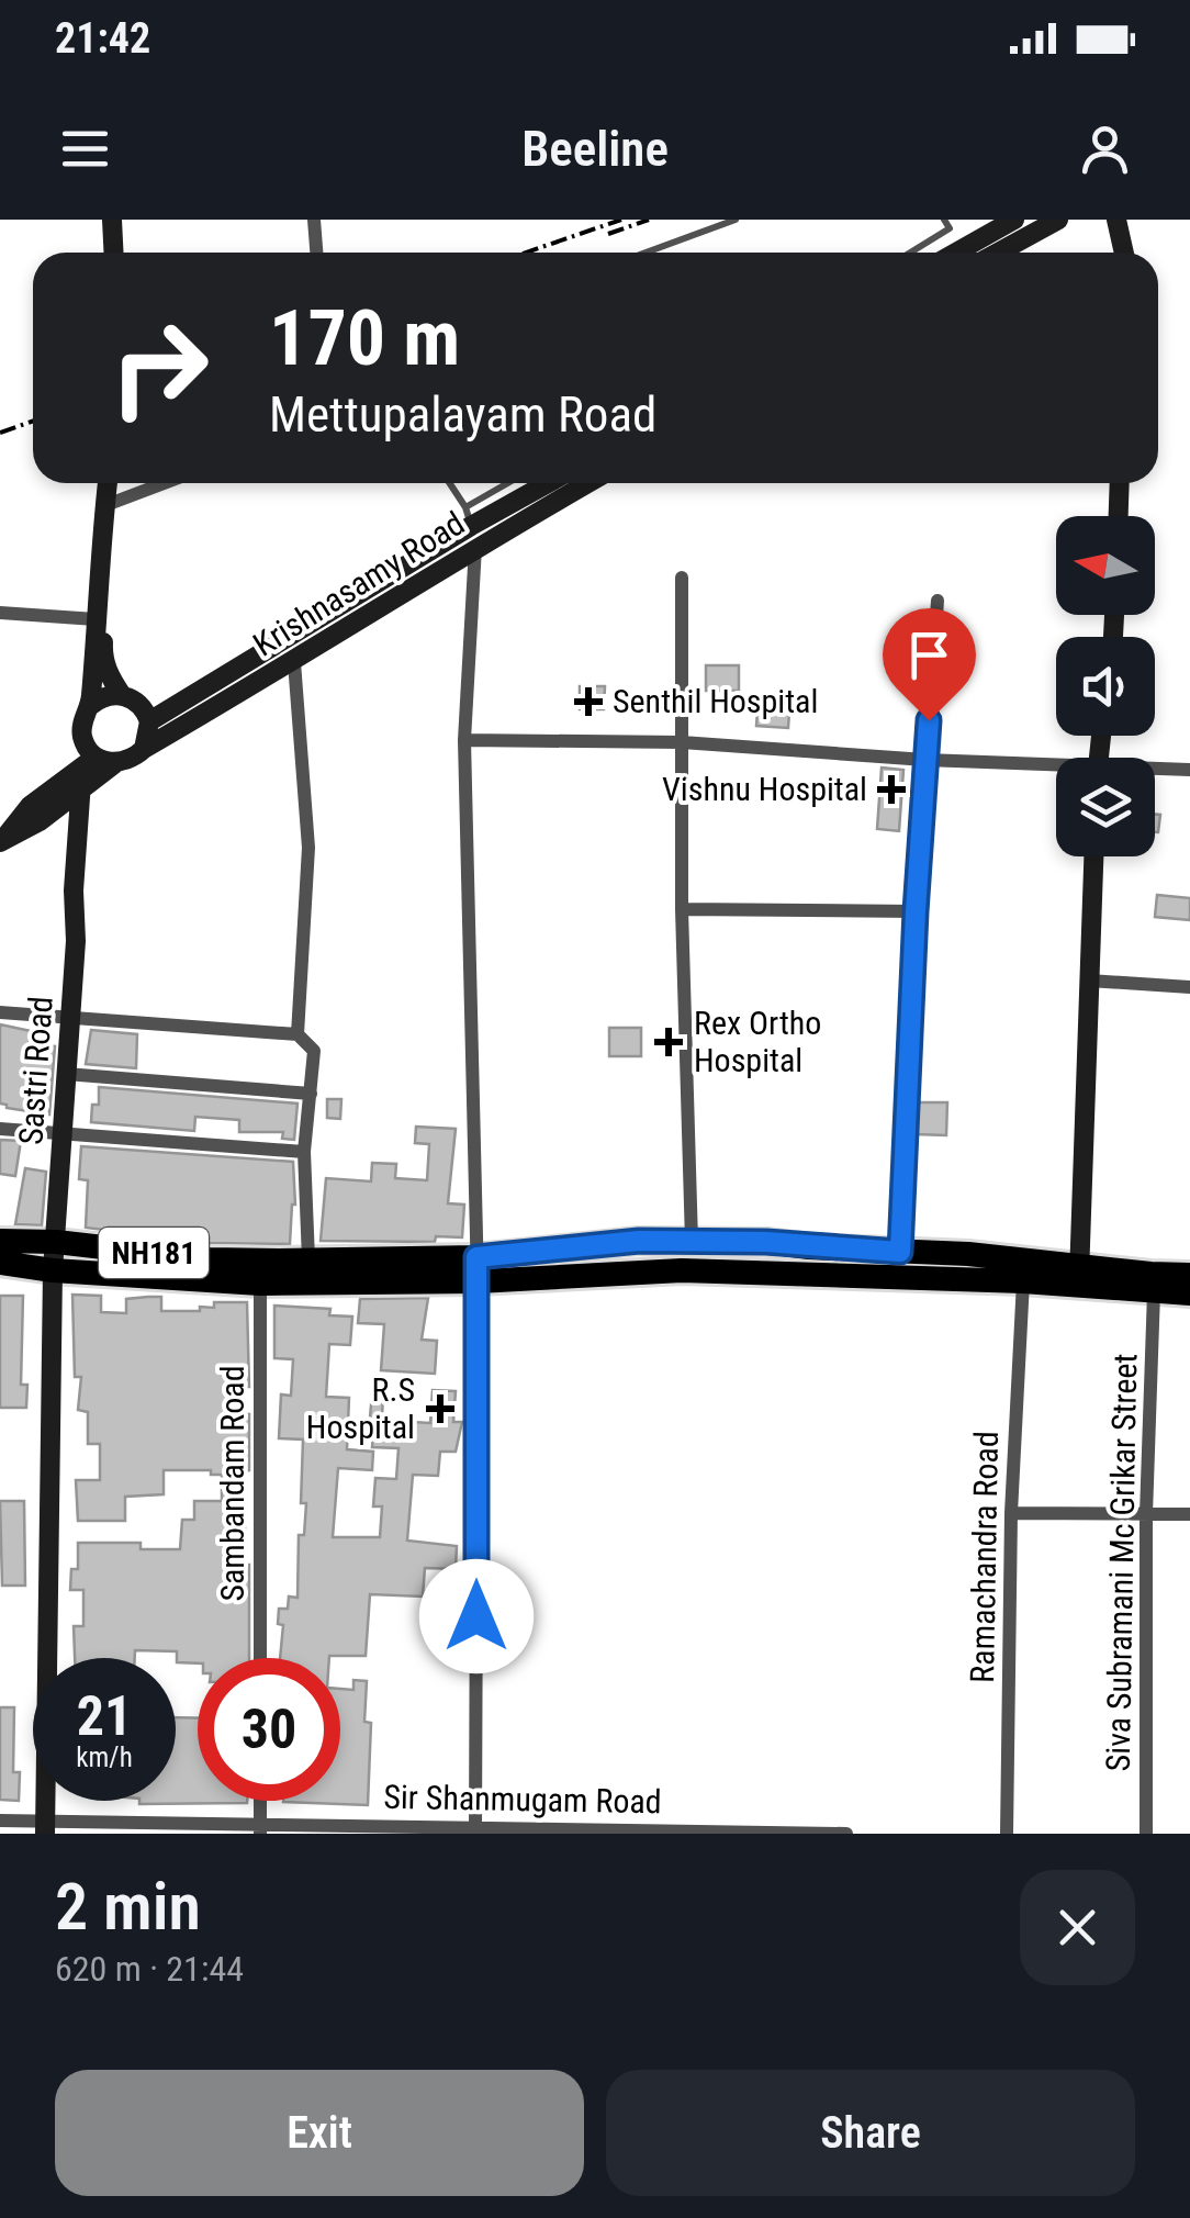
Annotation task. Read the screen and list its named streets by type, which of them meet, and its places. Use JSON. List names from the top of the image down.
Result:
{
  "streets": {
    "highway": ["NH181"],
    "main road": ["Krishnasamy Road", "Sastri Road"],
    "street": [
      "Sambandam Road",
      "Ramachandra Road",
      "Siva Subramani Mc Grikar Street",
      "Sir Shanmugam Road"
    ]
  },
  "crossings": [
    ["Krishnasamy Road", "Sastri Road"],
    ["Sastri Road", "NH181"],
    ["Sastri Road", "Sir Shanmugam Road"],
    ["NH181", "Sambandam Road"],
    ["NH181", "Ramachandra Road"],
    ["NH181", "Siva Subramani Mc Grikar Street"]
  ],
  "places": {
    "health": [
      "Senthil Hospital",
      "Vishnu Hospital",
      "Rex Ortho Hospital",
      "R.S Hospital"
    ]
  },
  "north": "left",
  "page": {
    "status": "21:42",
    "header": "Beeline",
    "turn": ["170 m", "Mettupalayam Road"],
    "speed": "21 km/h",
    "limit": "30",
    "heading": ["2 min", "620 m · 21:44"],
    "buttons": ["Exit", "Share"]
  }
}
